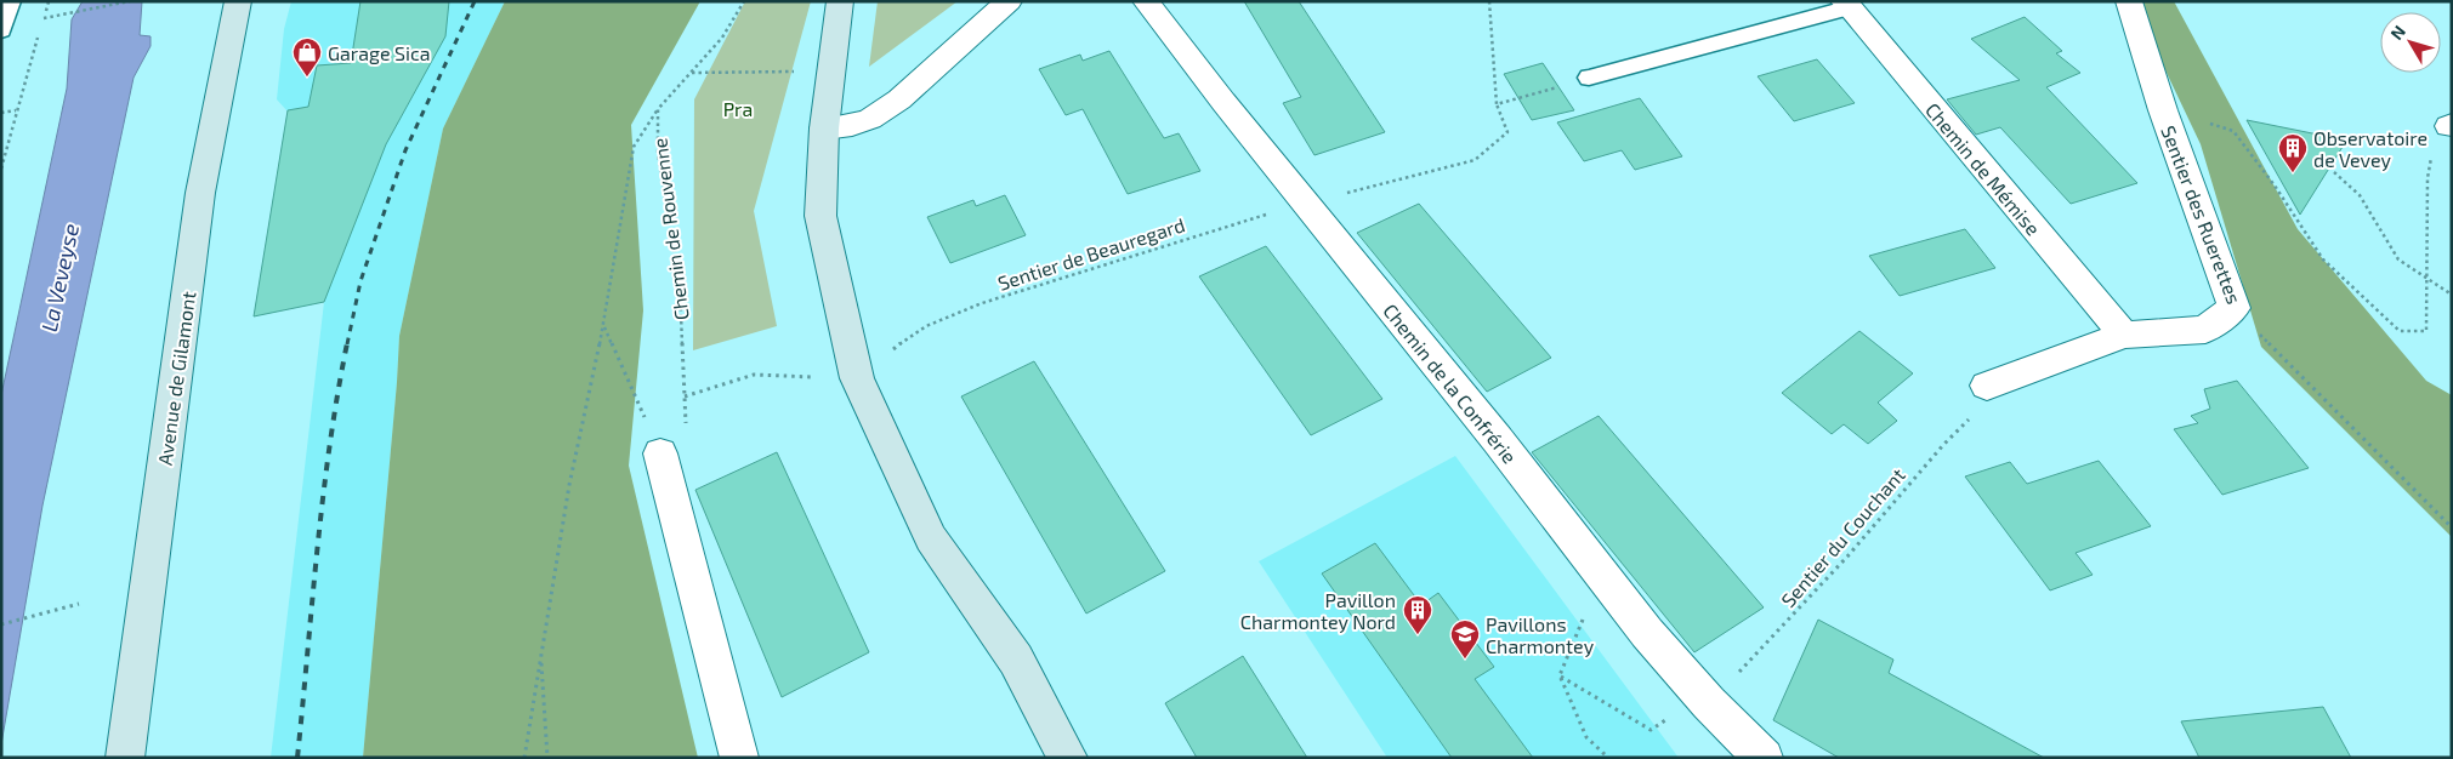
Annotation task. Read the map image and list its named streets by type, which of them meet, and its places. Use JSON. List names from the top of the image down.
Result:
{
  "streets": {
    "street": [
      "Chemin de Mémise",
      "Sentier des Ruerettes",
      "Avenue de Gilamont",
      "Chemin de la Confrérie"
    ],
    "path": ["Chemin de Rouvenne", "Sentier de Beauregard", "Sentier du Couchant"]
  },
  "crossings": [
    ["Chemin de la Confrérie", "Sentier du Couchant"]
  ],
  "water": ["La Veveyse"],
  "parks": ["Pra"],
  "places": {
    "shop": ["Garage Sica"],
    "building": ["Observatoire de Vevey", "Pavillon Charmontey Nord"],
    "school or university": ["Pavillons Charmontey"]
  },
  "north": "top left"
}
